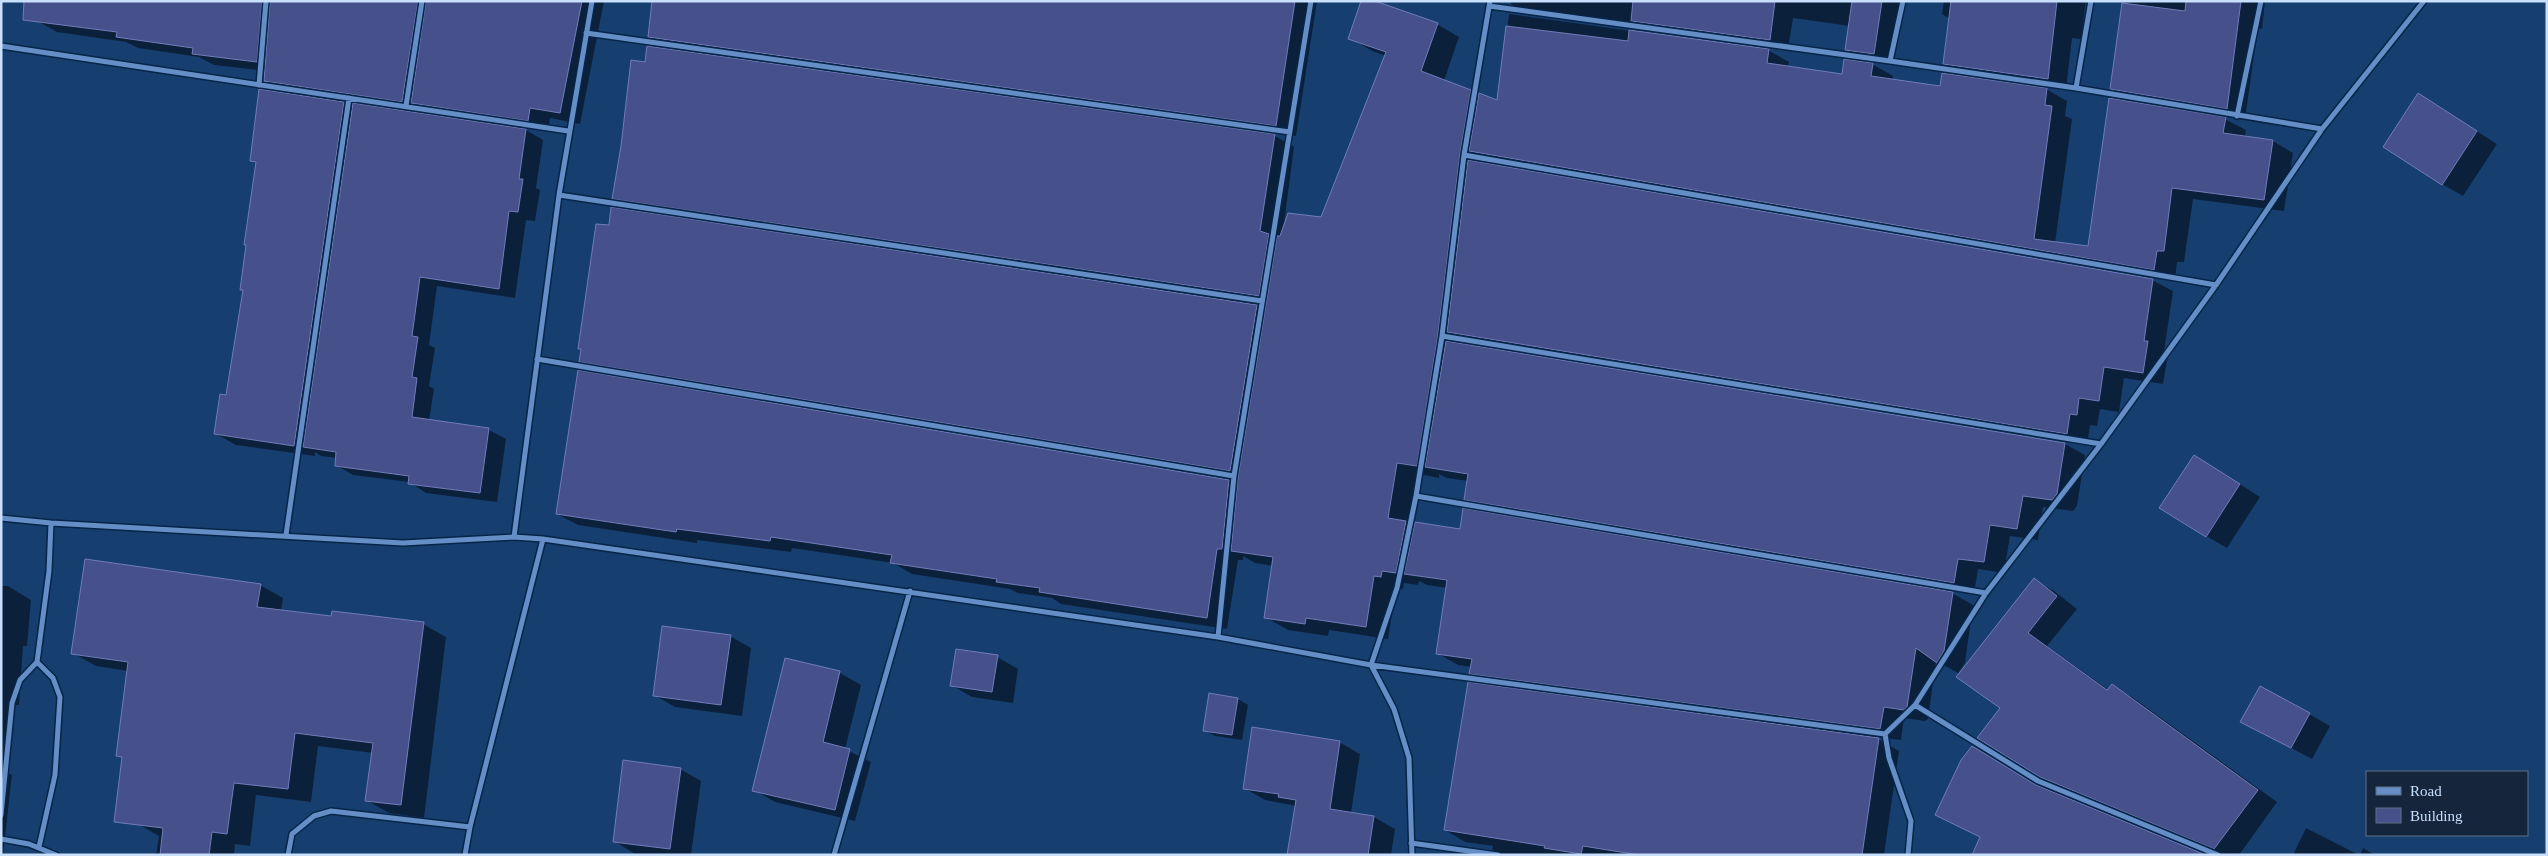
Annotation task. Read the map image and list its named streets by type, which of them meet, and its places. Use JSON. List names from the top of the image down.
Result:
{
  "legend": ["Road", "Building"]
}
